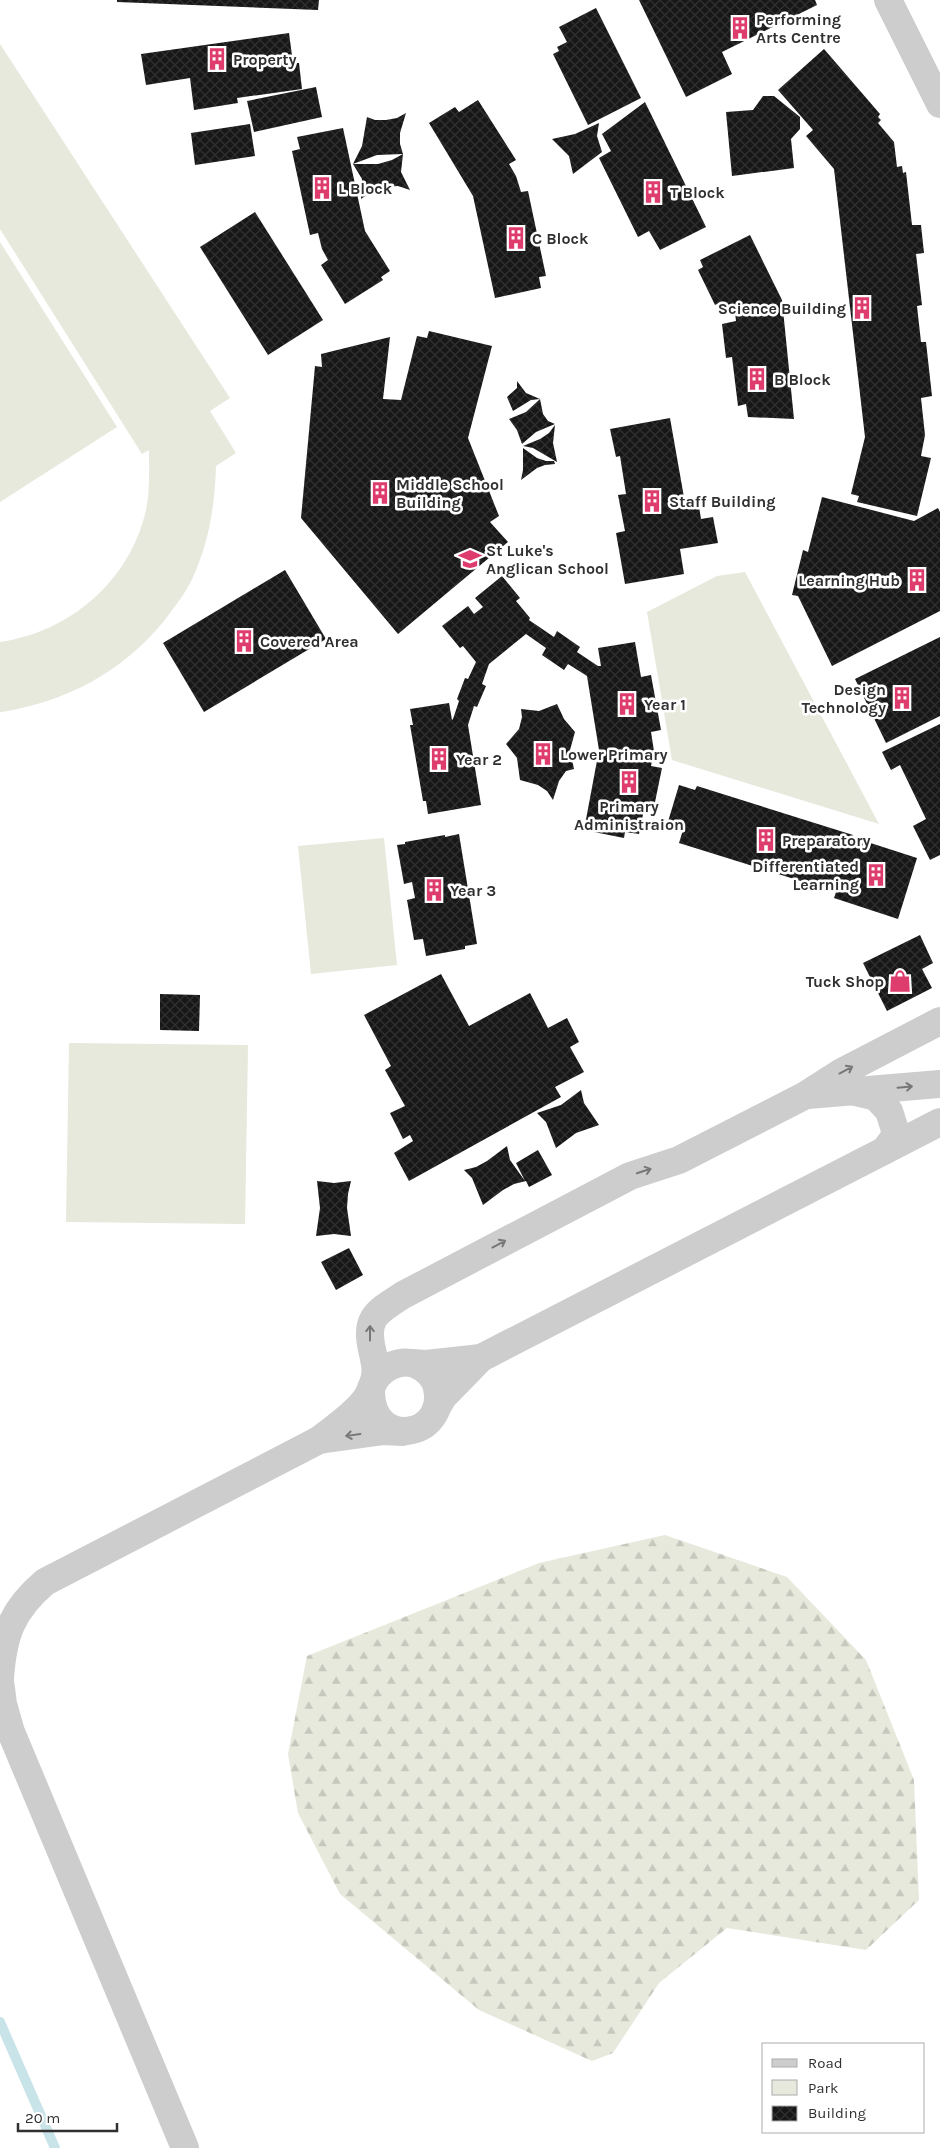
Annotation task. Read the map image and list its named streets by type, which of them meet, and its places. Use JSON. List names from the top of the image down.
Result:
{
  "places": {
    "building": [
      "Performing Arts Centre",
      "Property",
      "L Block",
      "T Block",
      "C Block",
      "Science Building",
      "B Block",
      "Middle School Building",
      "Staff Building",
      "Learning Hub",
      "Covered Area",
      "Design Technology",
      "Year 1",
      "Lower Primary",
      "Year 2",
      "Primary Administraion",
      "Preparatory",
      "Differentiated Learning",
      "Year 3"
    ],
    "school or university": ["St Luke's Anglican School"],
    "shop": ["Tuck Shop"]
  },
  "legend": ["Road", "Park", "Building"],
  "scale_bar": "20 m"
}
